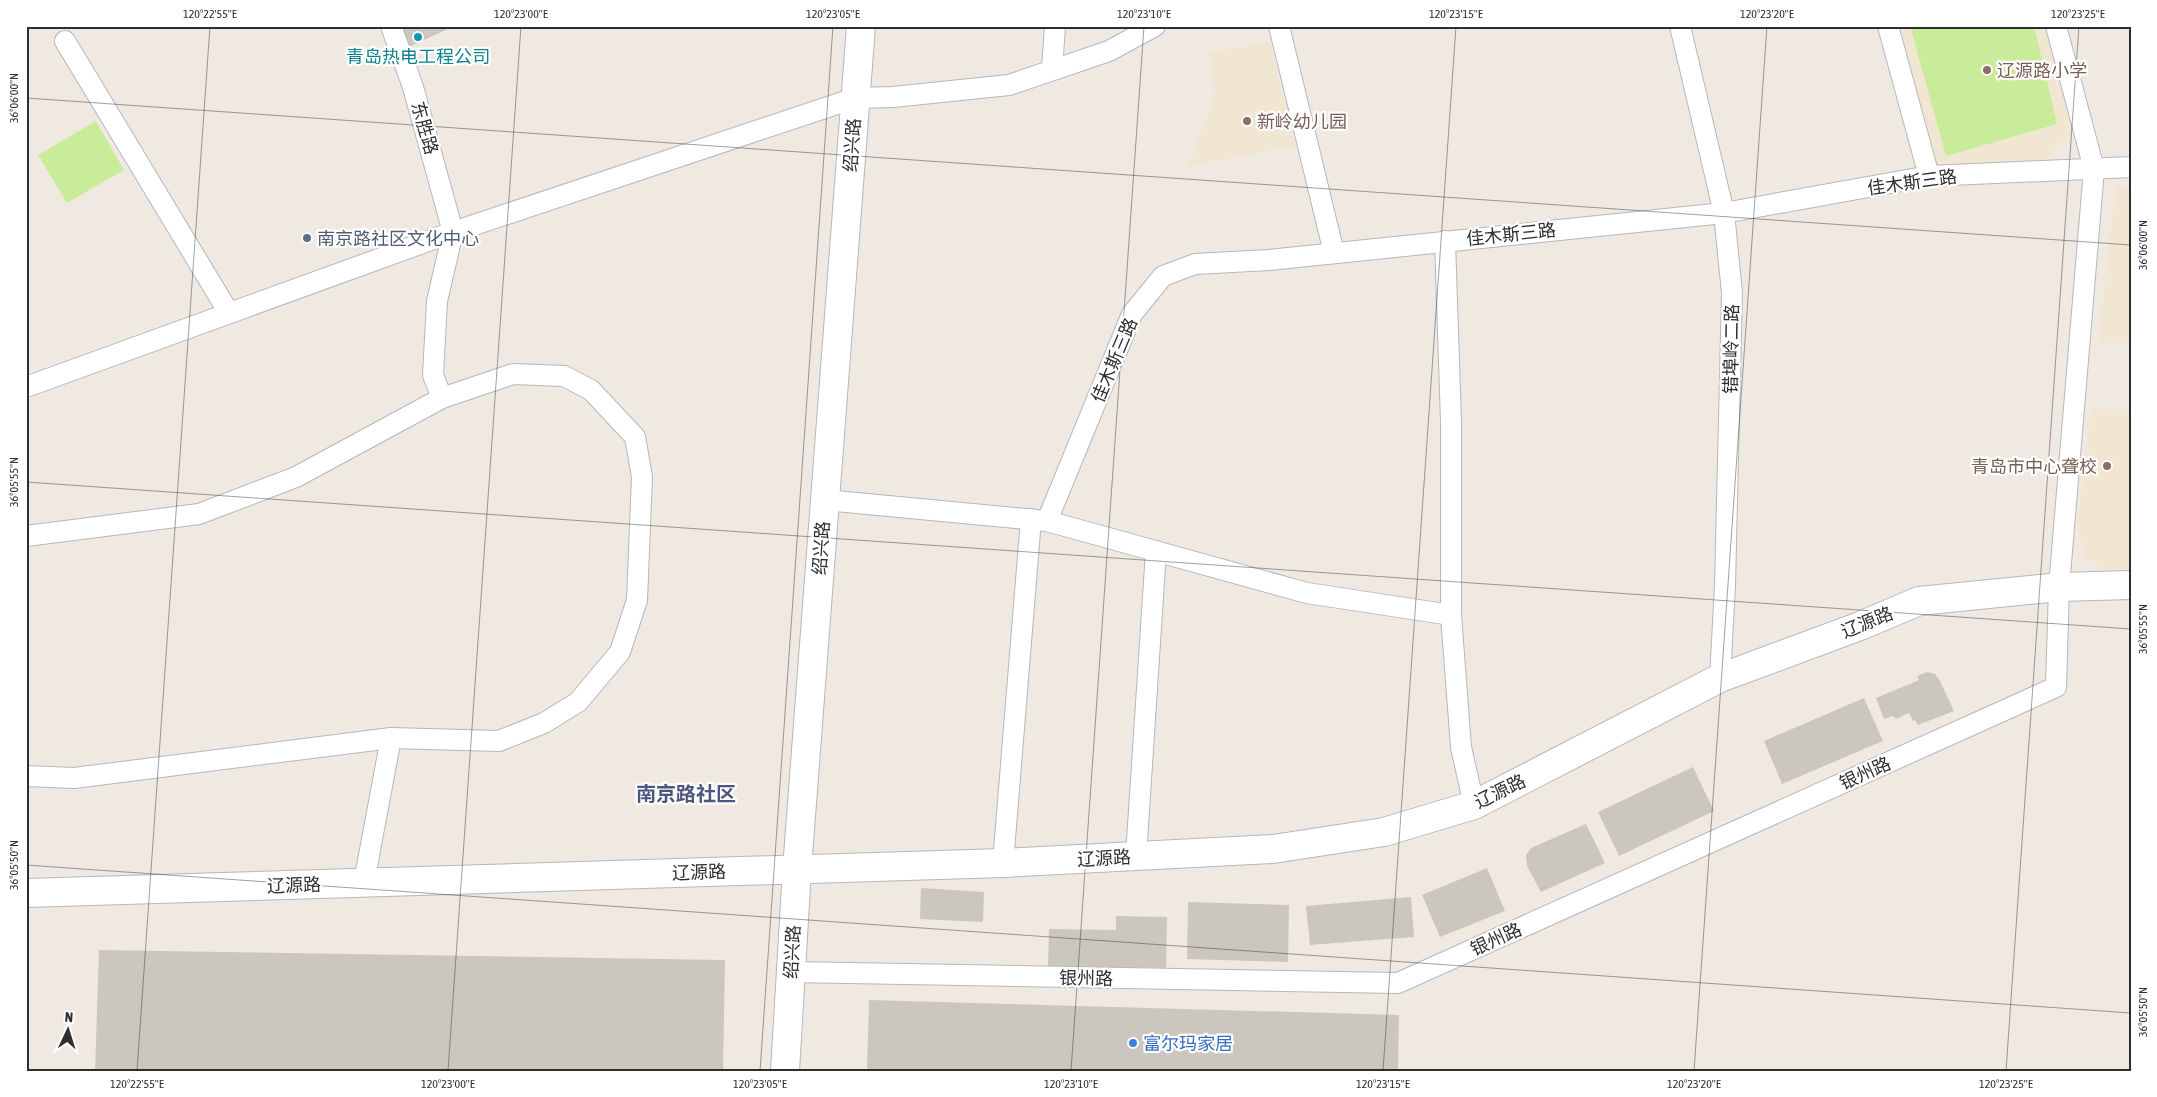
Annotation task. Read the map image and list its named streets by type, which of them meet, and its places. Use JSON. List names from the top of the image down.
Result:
{
  "streets": {
    "street": [
      "东胜路",
      "绍兴路",
      "佳木斯三路",
      "错埠岭二路",
      "辽源路",
      "银州路"
    ]
  },
  "crossings": [
    ["绍兴路", "辽源路"],
    ["绍兴路", "银州路"],
    ["佳木斯三路", "错埠岭二路"],
    ["佳木斯三路", "辽源路"],
    ["错埠岭二路", "辽源路"],
    ["辽源路", "银州路"]
  ],
  "districts": ["南京路社区"],
  "places": [
    "青岛热电工程公司",
    "辽源路小学",
    "新岭幼儿园",
    "南京路社区文化中心",
    "青岛市中心聋校",
    "富尔玛家居"
  ],
  "north": "top",
  "coordinates": [
    "120°22'55\"E",
    "120°23'00\"E",
    "120°23'05\"E",
    "120°23'10\"E",
    "120°23'15\"E",
    "120°23'20\"E",
    "120°23'25\"E",
    "36°06'00\"N",
    "36°05'55\"N",
    "36°05'50\"N"
  ]
}
